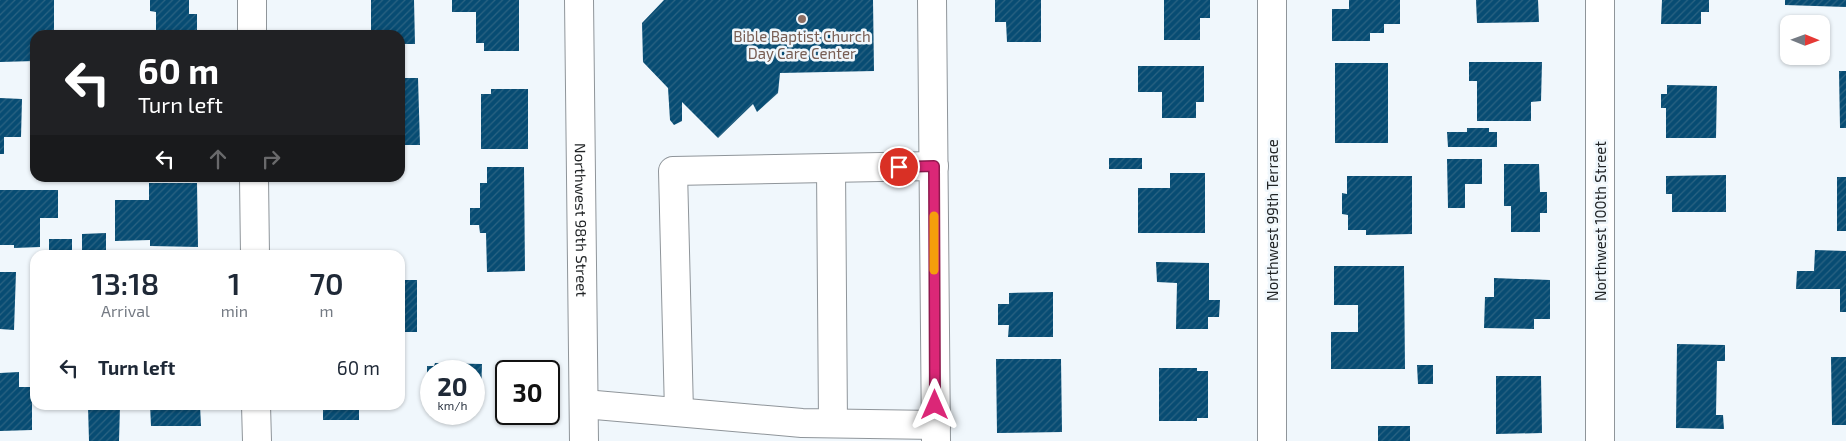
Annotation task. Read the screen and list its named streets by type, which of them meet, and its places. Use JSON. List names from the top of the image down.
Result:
{
  "streets": {
    "street": ["Northwest 98th Street", "Northwest 99th Terrace", "Northwest 100th Street"]
  },
  "places": ["Bible Baptist Church Day Care Center"],
  "north": "right",
  "page": {
    "turn": ["60 m", "Turn left"],
    "eta": [
      "13:18",
      "Arrival",
      "1",
      "min",
      "70",
      "m"
    ],
    "list": [
      {
        "name": "Turn left",
        "value": "60 m"
      }
    ],
    "speed": "20 km/h",
    "limit": "30"
  }
}
